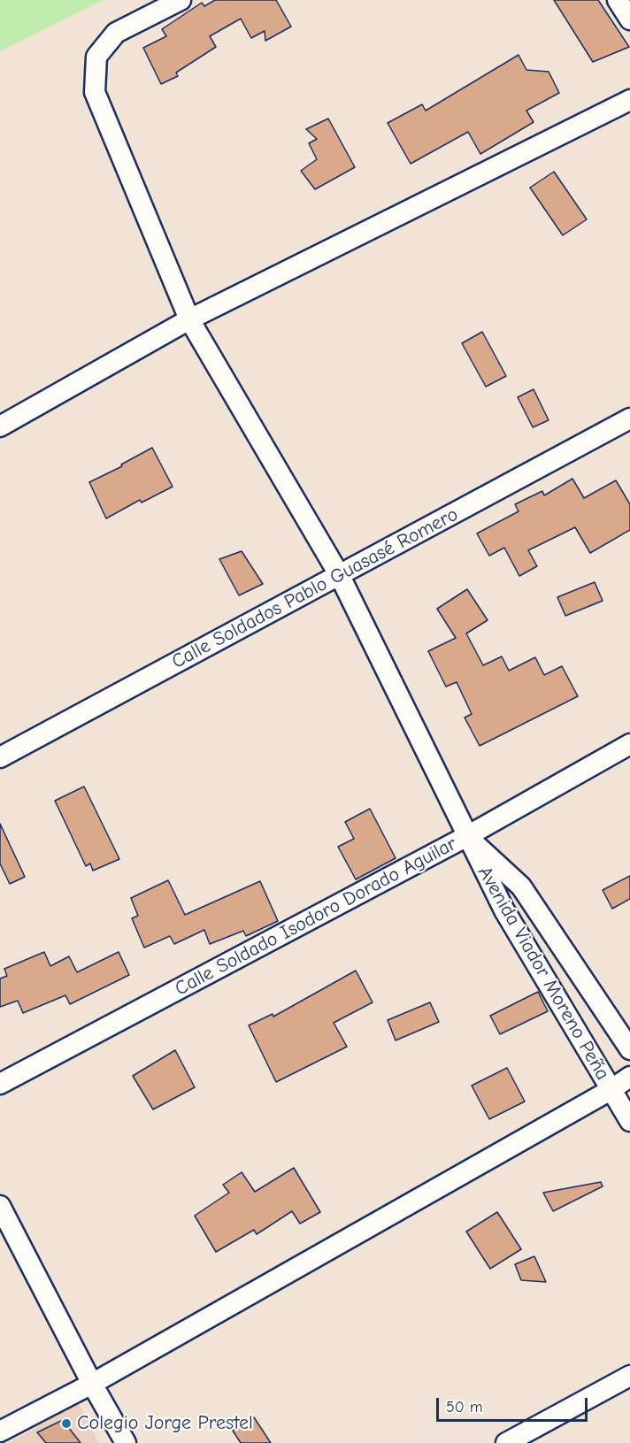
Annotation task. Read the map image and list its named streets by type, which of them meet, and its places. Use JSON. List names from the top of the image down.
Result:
{
  "streets": {
    "street": ["Calle Soldados Pablo Guasasé Romero", "Calle Soldado Isodoro Dorado Aguilar", "Avenida Viador Moreno Peña"]
  },
  "crossings": [
    ["Calle Soldado Isodoro Dorado Aguilar", "Avenida Viador Moreno Peña"]
  ],
  "places": ["Colegio Jorge Prestel"],
  "scale_bar": "50 m"
}
